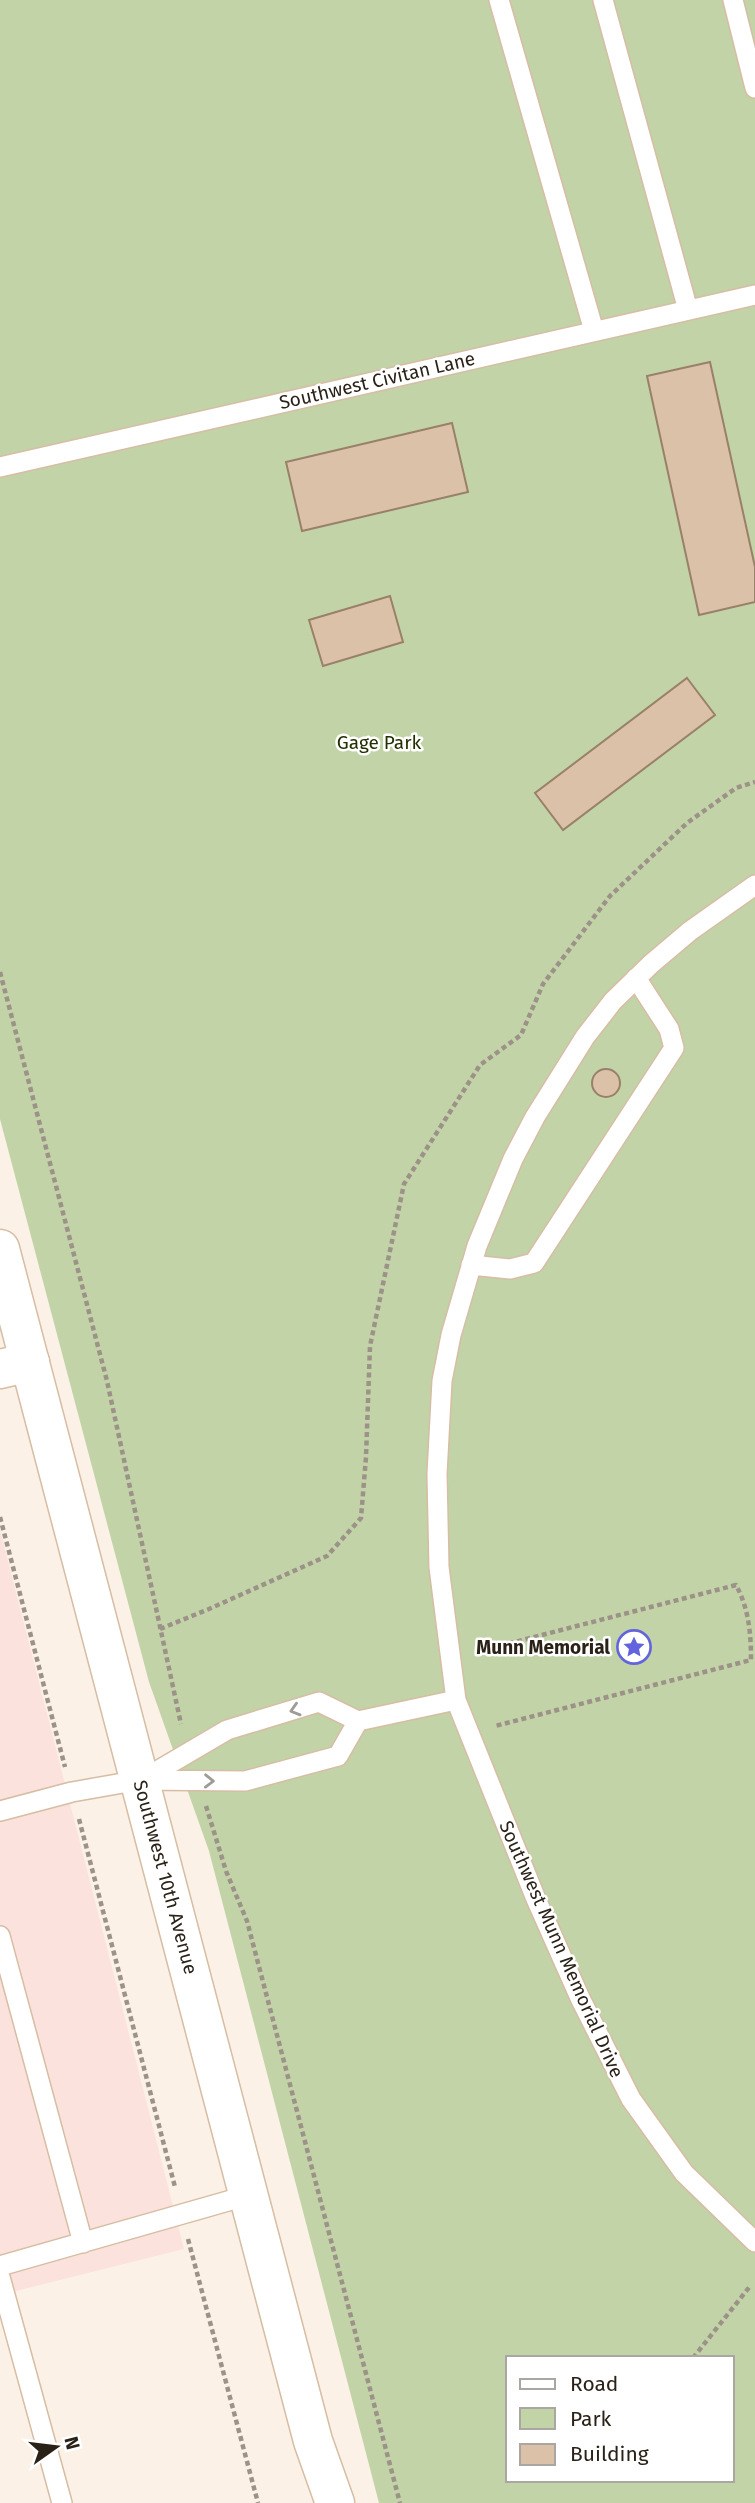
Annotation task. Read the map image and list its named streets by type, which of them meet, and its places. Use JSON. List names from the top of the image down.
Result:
{
  "streets": {
    "main road": ["Southwest 10th Avenue"],
    "lane": ["Southwest Civitan Lane", "Southwest Munn Memorial Drive"]
  },
  "parks": ["Gage Park"],
  "places": {
    "place": ["Munn Memorial"]
  },
  "legend": ["Road", "Park", "Building"],
  "north": "right"
}
